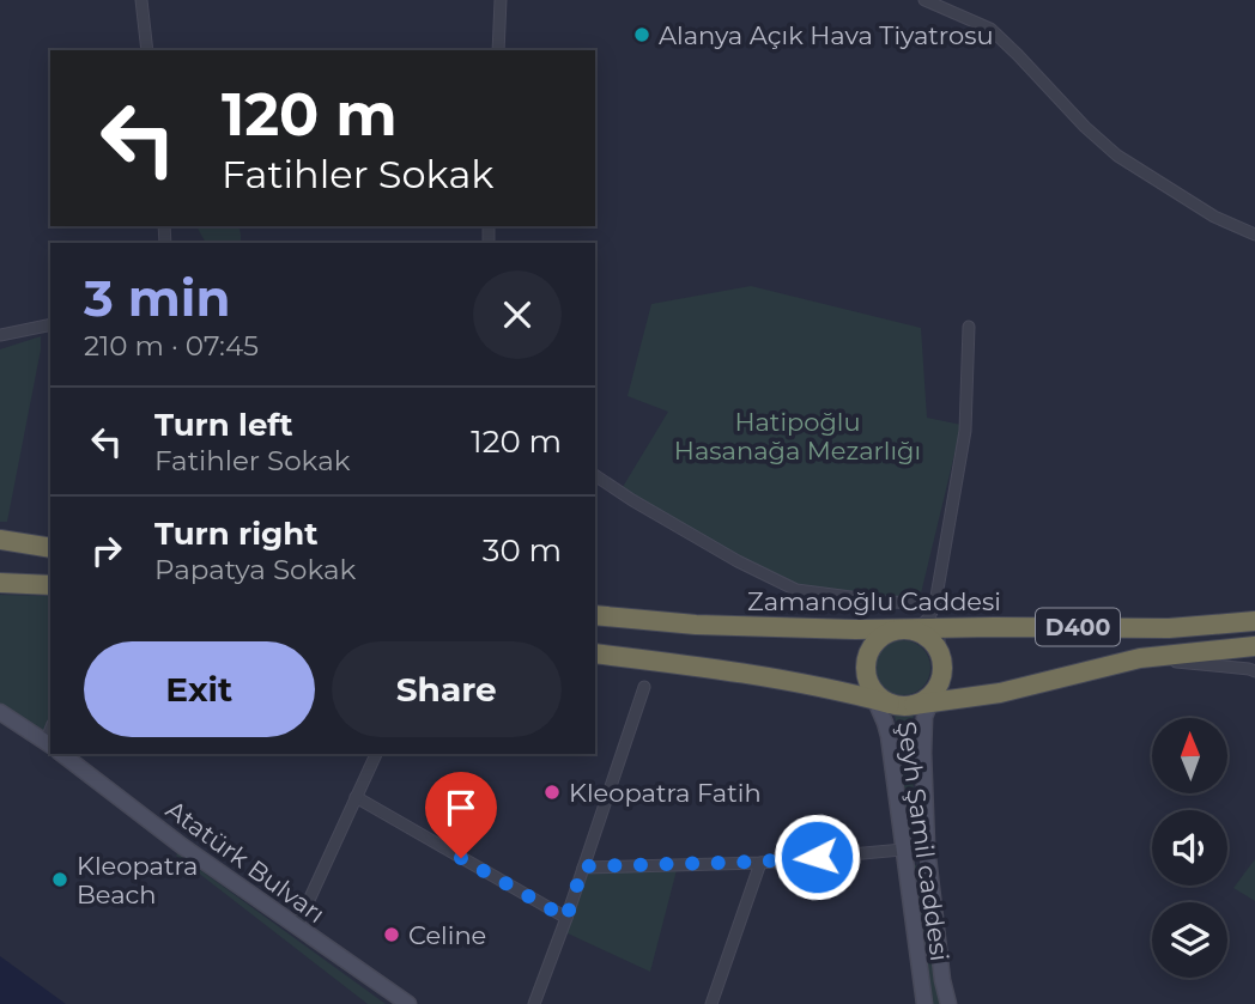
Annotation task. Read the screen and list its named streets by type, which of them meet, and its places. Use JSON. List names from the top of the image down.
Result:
{
  "streets": {
    "highway": ["Zamanoğlu Caddesi", "D400"],
    "main road": ["Şeyh Şamil caddesi", "Atatürk Bulvarı"]
  },
  "crossings": [
    ["D400", "Şeyh Şamil caddesi"]
  ],
  "parks": ["Hatipoğlu Hasanağa Mezarlığı"],
  "places": [
    "Alanya Açık Hava Tiyatrosu",
    "Kleopatra Fatih",
    "Kleopatra Beach",
    "Celine"
  ],
  "north": "top",
  "page": {
    "turn": ["120 m", "Fatihler Sokak"],
    "heading": ["3 min", "210 m · 07:45"],
    "list": [
      {
        "name": "Turn left",
        "note": "Fatihler Sokak",
        "value": "120 m"
      },
      {
        "name": "Turn right",
        "note": "Papatya Sokak",
        "value": "30 m"
      }
    ],
    "buttons": ["Exit", "Share"]
  }
}
